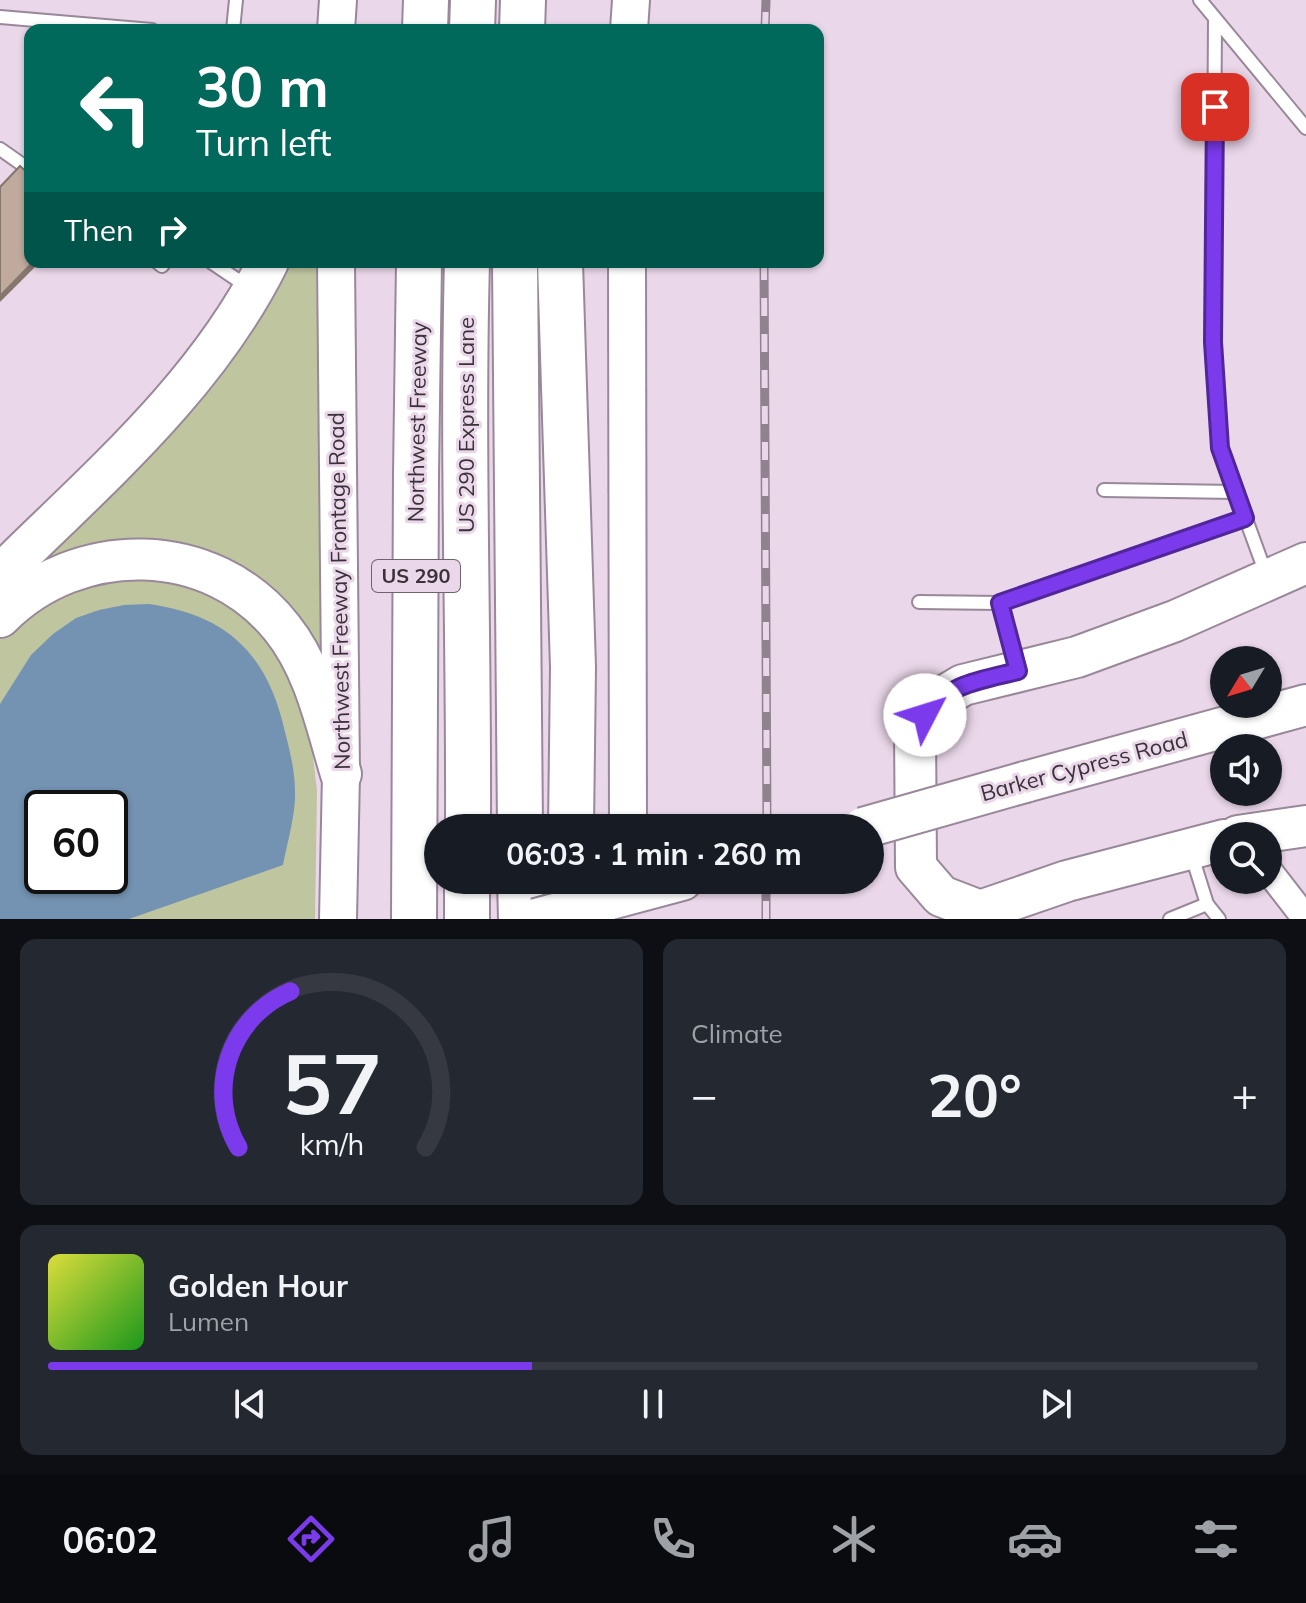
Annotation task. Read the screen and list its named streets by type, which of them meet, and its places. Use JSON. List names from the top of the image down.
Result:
{
  "streets": {
    "highway": ["Northwest Freeway", "US 290 Express Lane", "US 290"],
    "main road": ["Northwest Freeway Frontage Road", "Barker Cypress Road"]
  },
  "north": "bottom left",
  "page": {
    "turn": ["30 m", "Turn left"],
    "then": "Then",
    "limit": "60",
    "trip": "06:03 · 1 min · 260 m",
    "tile": "Climate",
    "heat": ["−", "20°", "+"],
    "song": ["Golden Hour", "Lumen"],
    "tabs": "06:02",
    "gauge": ["57", "km/h"]
  }
}
